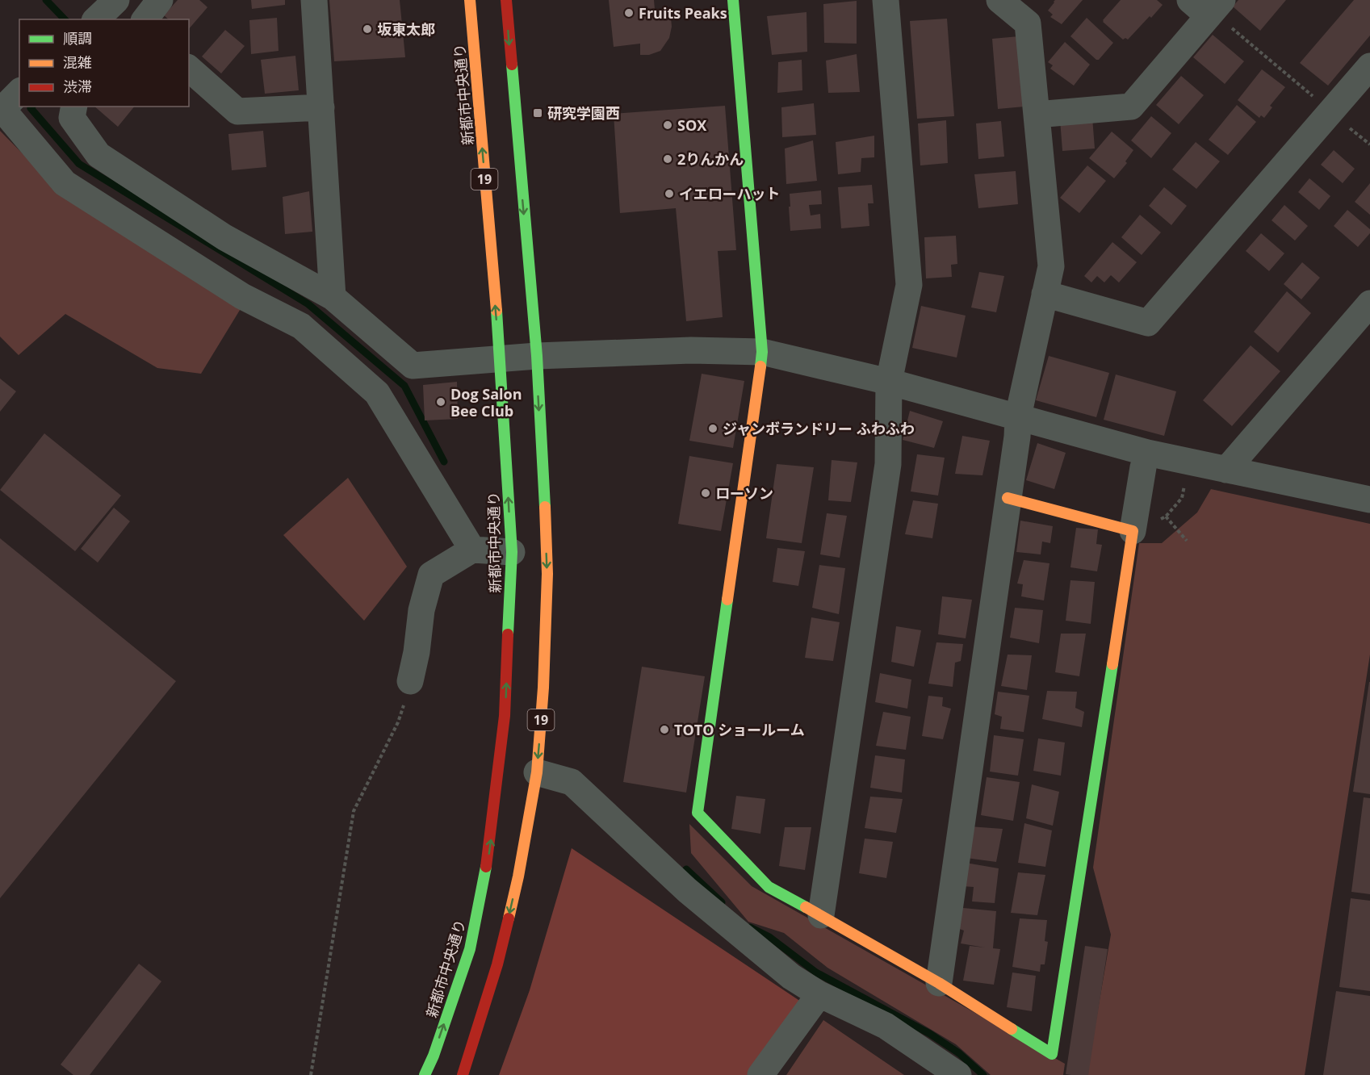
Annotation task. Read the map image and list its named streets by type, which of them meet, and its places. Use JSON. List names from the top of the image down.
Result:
{
  "streets": {
    "main road": ["新都市中央通り", "19"]
  },
  "places": {
    "other": [
      "Fruits Peaks",
      "坂東太郎",
      "SOX",
      "2りんかん",
      "イエローハット",
      "Dog Salon Bee Club",
      "ジャンボランドリー ふわふわ",
      "ローソン",
      "TOTO ショールーム"
    ],
    "transit": ["研究学園西"]
  },
  "legend": ["順調", "混雑", "渋滞"]
}
